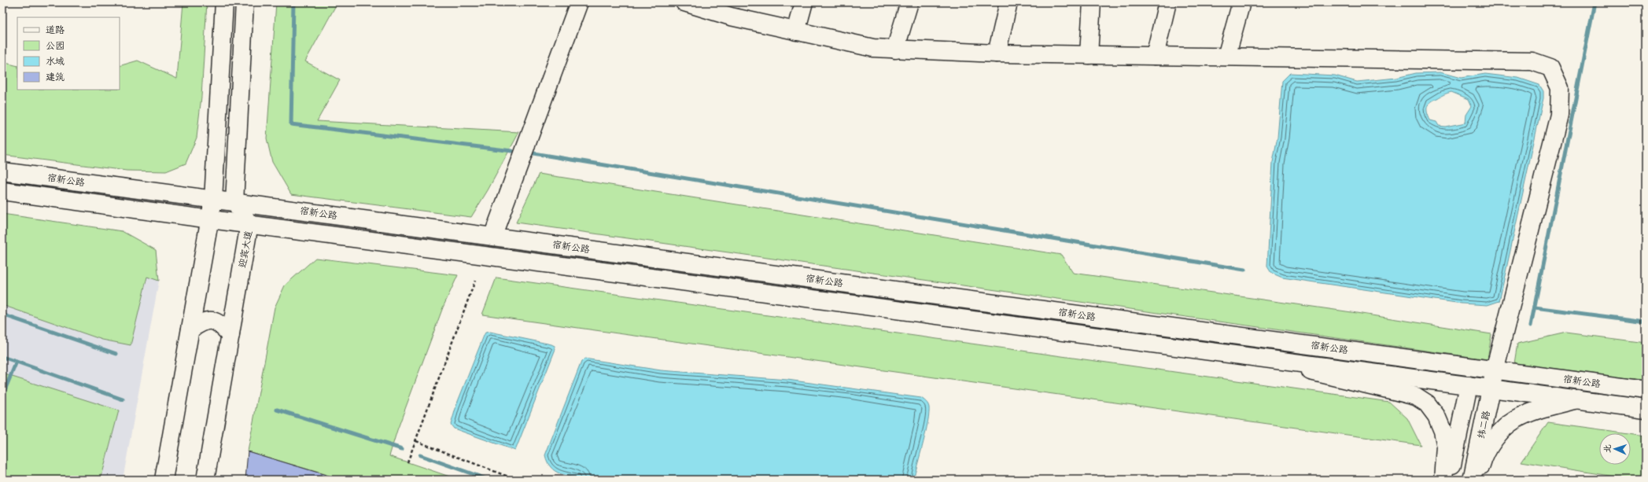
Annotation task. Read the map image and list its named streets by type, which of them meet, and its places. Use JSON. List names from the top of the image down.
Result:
{
  "streets": {
    "main road": ["宿新公路", "迎宾大道", "纬二路"]
  },
  "crossings": [
    ["宿新公路", "迎宾大道"],
    ["宿新公路", "纬二路"]
  ],
  "legend": [
    "道路",
    "公园",
    "水域",
    "建筑"
  ],
  "north": "left"
}
